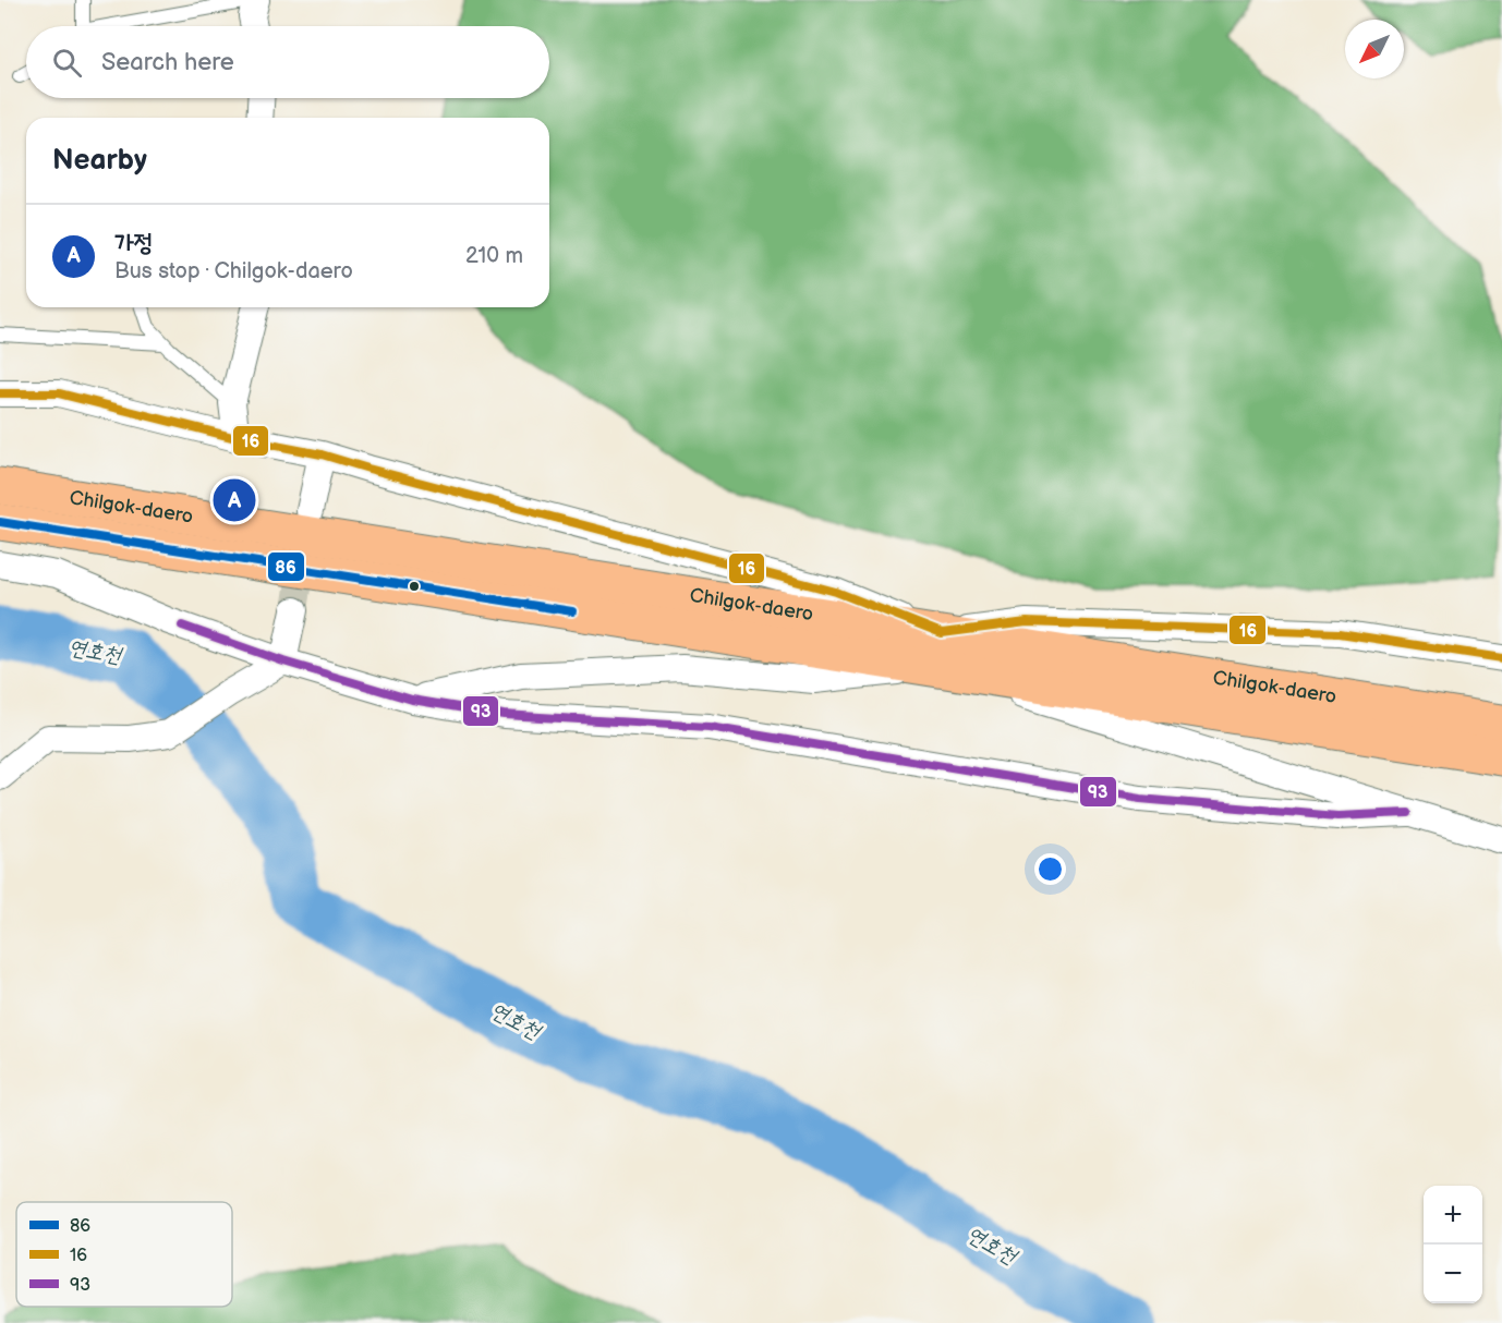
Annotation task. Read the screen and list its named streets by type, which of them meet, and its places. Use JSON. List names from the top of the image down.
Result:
{
  "streets": {
    "highway": ["Chilgok-daero"]
  },
  "water": ["연호천"],
  "lines": ["transit line 16", "transit line 86", "transit line 93"],
  "legend": ["86", "16", "93"],
  "north": "bottom left",
  "page": {
    "search": "Search here",
    "heading": "Nearby",
    "list": [
      {
        "mark": "A",
        "name": "가정",
        "note": "Bus stop · Chilgok-daero",
        "value": "210 m"
      }
    ],
    "pins": "A",
    "map_buttons": ["+", "−"]
  }
}
